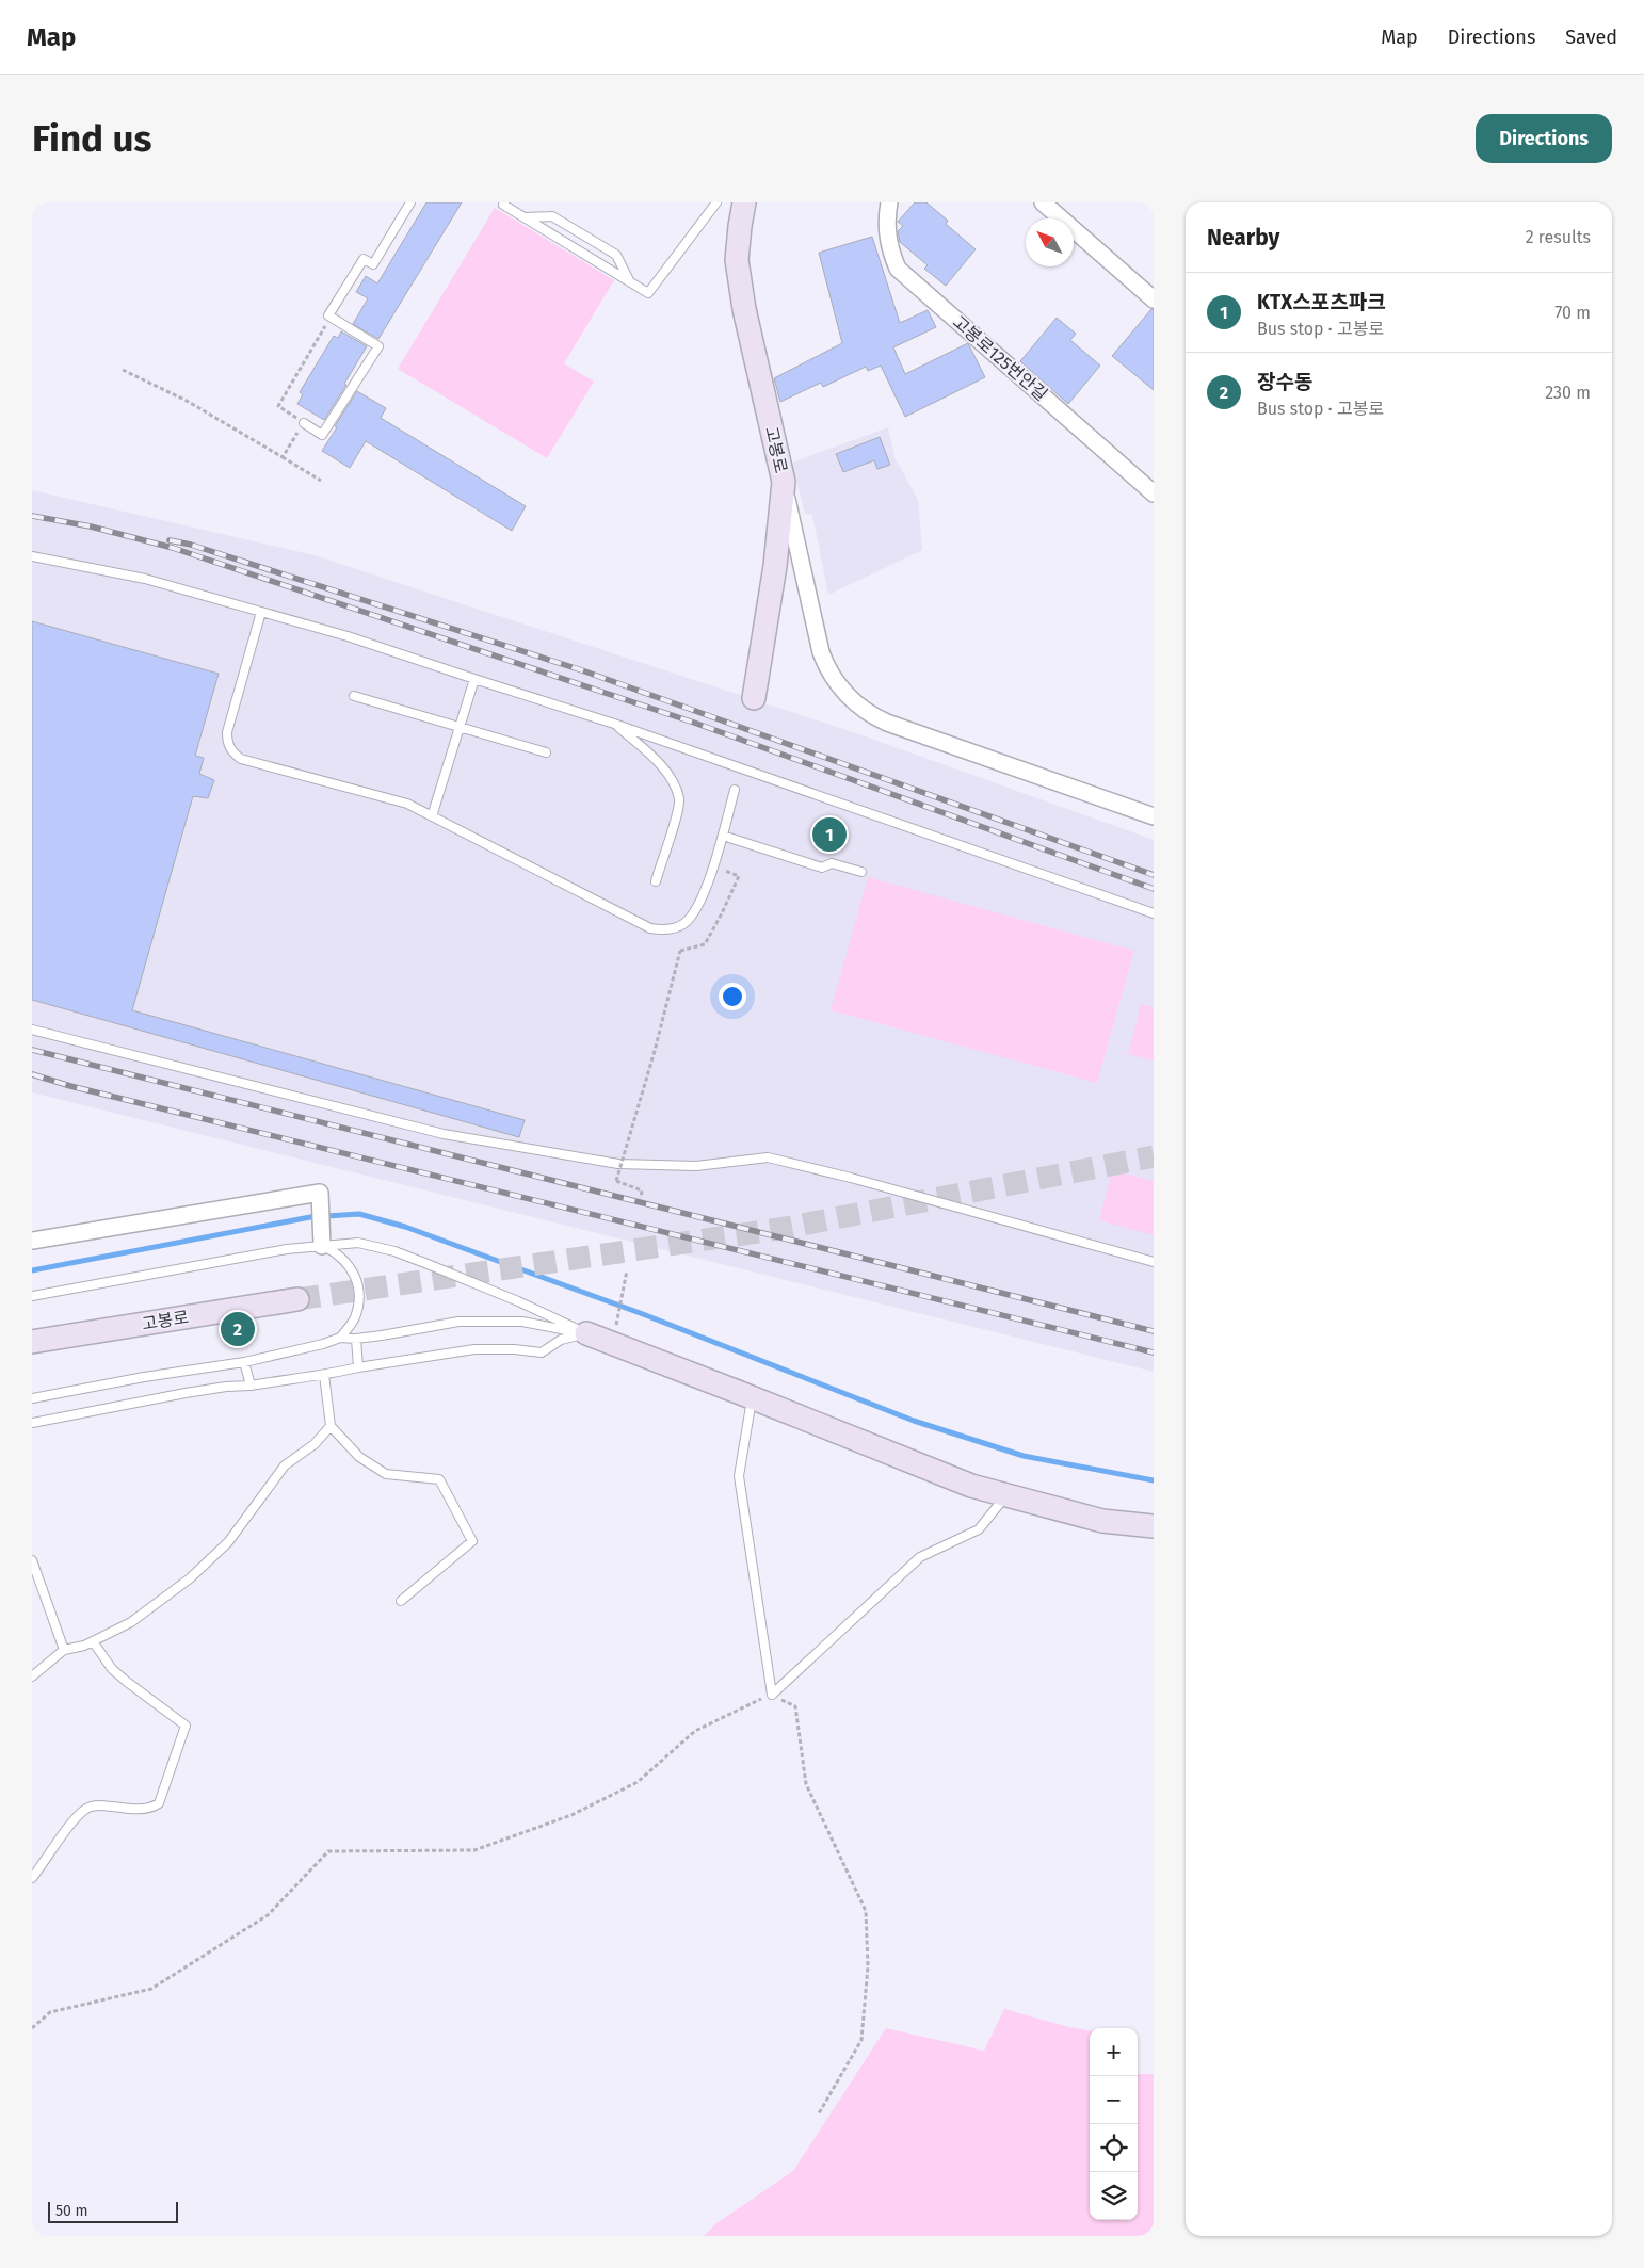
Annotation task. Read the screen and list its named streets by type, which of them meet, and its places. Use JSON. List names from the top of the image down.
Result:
{
  "streets": {
    "main road": ["고봉로"],
    "street": ["고봉로125번안길"]
  },
  "scale_bar": "50 m",
  "north": "top left",
  "page": {
    "header": "Map",
    "nav": ["Map", "Directions", "Saved"],
    "buttons": "Directions",
    "title": "Find us",
    "heading": ["Nearby", "2 results"],
    "list": [
      {
        "mark": "1",
        "name": "KTX스포츠파크",
        "note": "Bus stop · 고봉로",
        "value": "70 m"
      },
      {
        "mark": "2",
        "name": "장수동",
        "note": "Bus stop · 고봉로",
        "value": "230 m"
      }
    ],
    "pins": ["1", "2"],
    "map_buttons": ["+", "−"],
    "scale": "50 m"
  }
}
